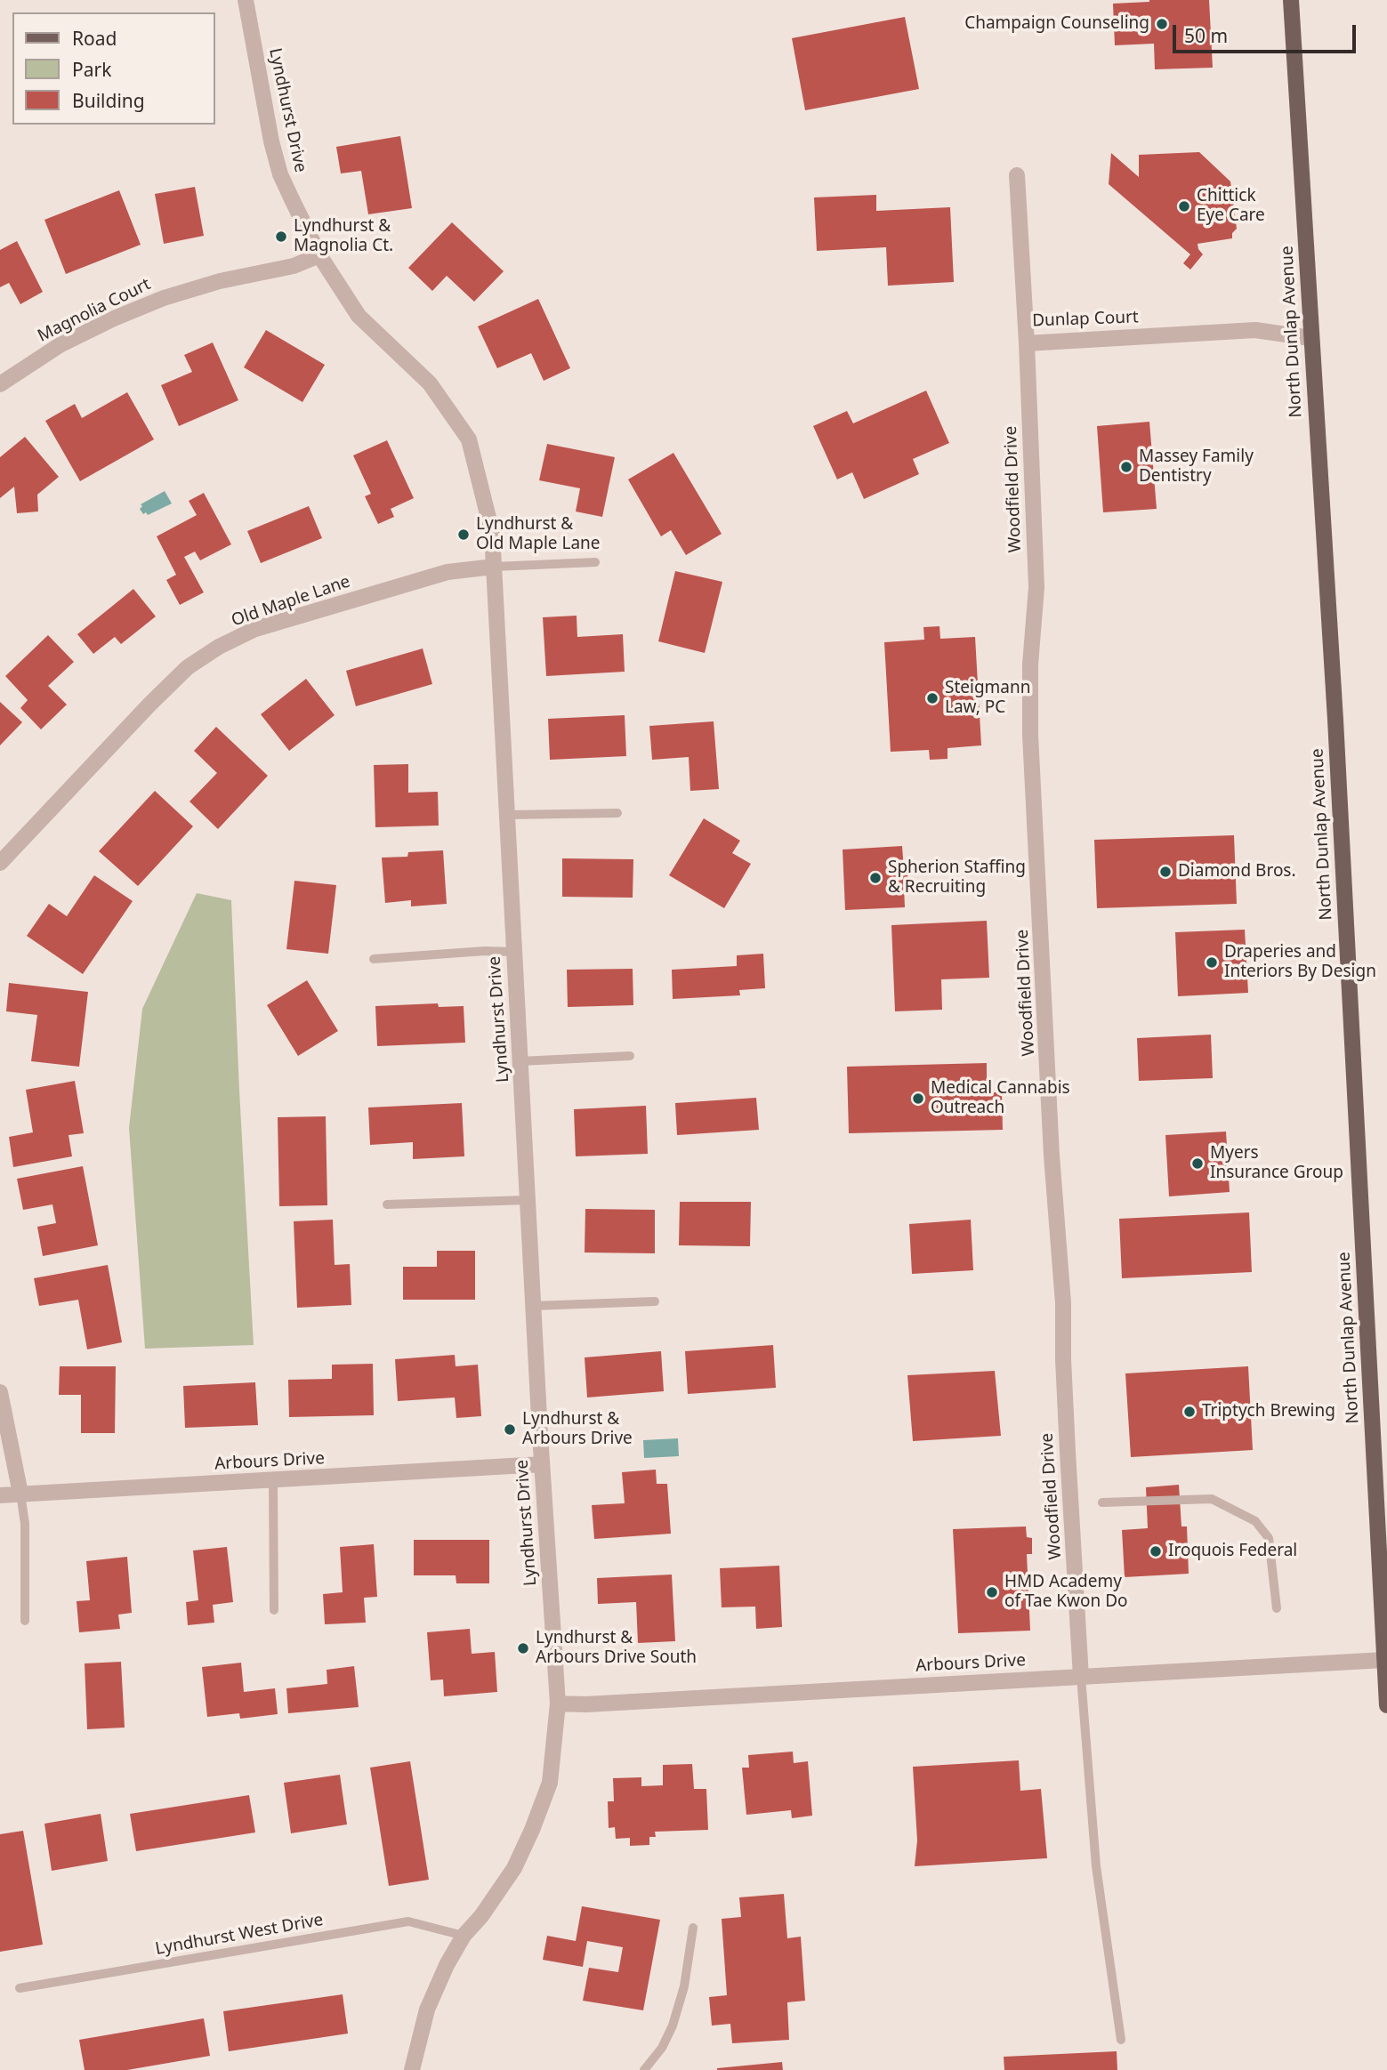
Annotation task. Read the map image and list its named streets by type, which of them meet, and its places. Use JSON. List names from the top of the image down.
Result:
{
  "streets": {
    "main road": ["North Dunlap Avenue"],
    "street": [
      "Lyndhurst Drive",
      "Magnolia Court",
      "Dunlap Court",
      "Woodfield Drive",
      "Old Maple Lane",
      "Arbours Drive"
    ],
    "lane": ["Lyndhurst West Drive"]
  },
  "crossings": [
    ["Lyndhurst Drive", "Magnolia Court"],
    ["Lyndhurst Drive", "Old Maple Lane"],
    ["Lyndhurst Drive", "Arbours Drive"],
    ["Lyndhurst Drive", "Lyndhurst West Drive"],
    ["Dunlap Court", "North Dunlap Avenue"],
    ["Dunlap Court", "Woodfield Drive"],
    ["North Dunlap Avenue", "Arbours Drive"],
    ["Woodfield Drive", "Arbours Drive"]
  ],
  "places": [
    "Champaign Counseling",
    "Chittick Eye Care",
    "Lyndhurst & Magnolia Ct.",
    "Massey Family Dentistry",
    "Lyndhurst & Old Maple Lane",
    "Steigmann Law, PC",
    "Diamond Bros.",
    "Spherion Staffing & Recruiting",
    "Draperies and Interiors By Design",
    "Medical Cannabis Outreach",
    "Myers Insurance Group",
    "Triptych Brewing",
    "Lyndhurst & Arbours Drive",
    "Iroquois Federal",
    "HMD Academy of Tae Kwon Do",
    "Lyndhurst & Arbours Drive South"
  ],
  "legend": ["Road", "Park", "Building"],
  "scale_bar": "50 m"
}
